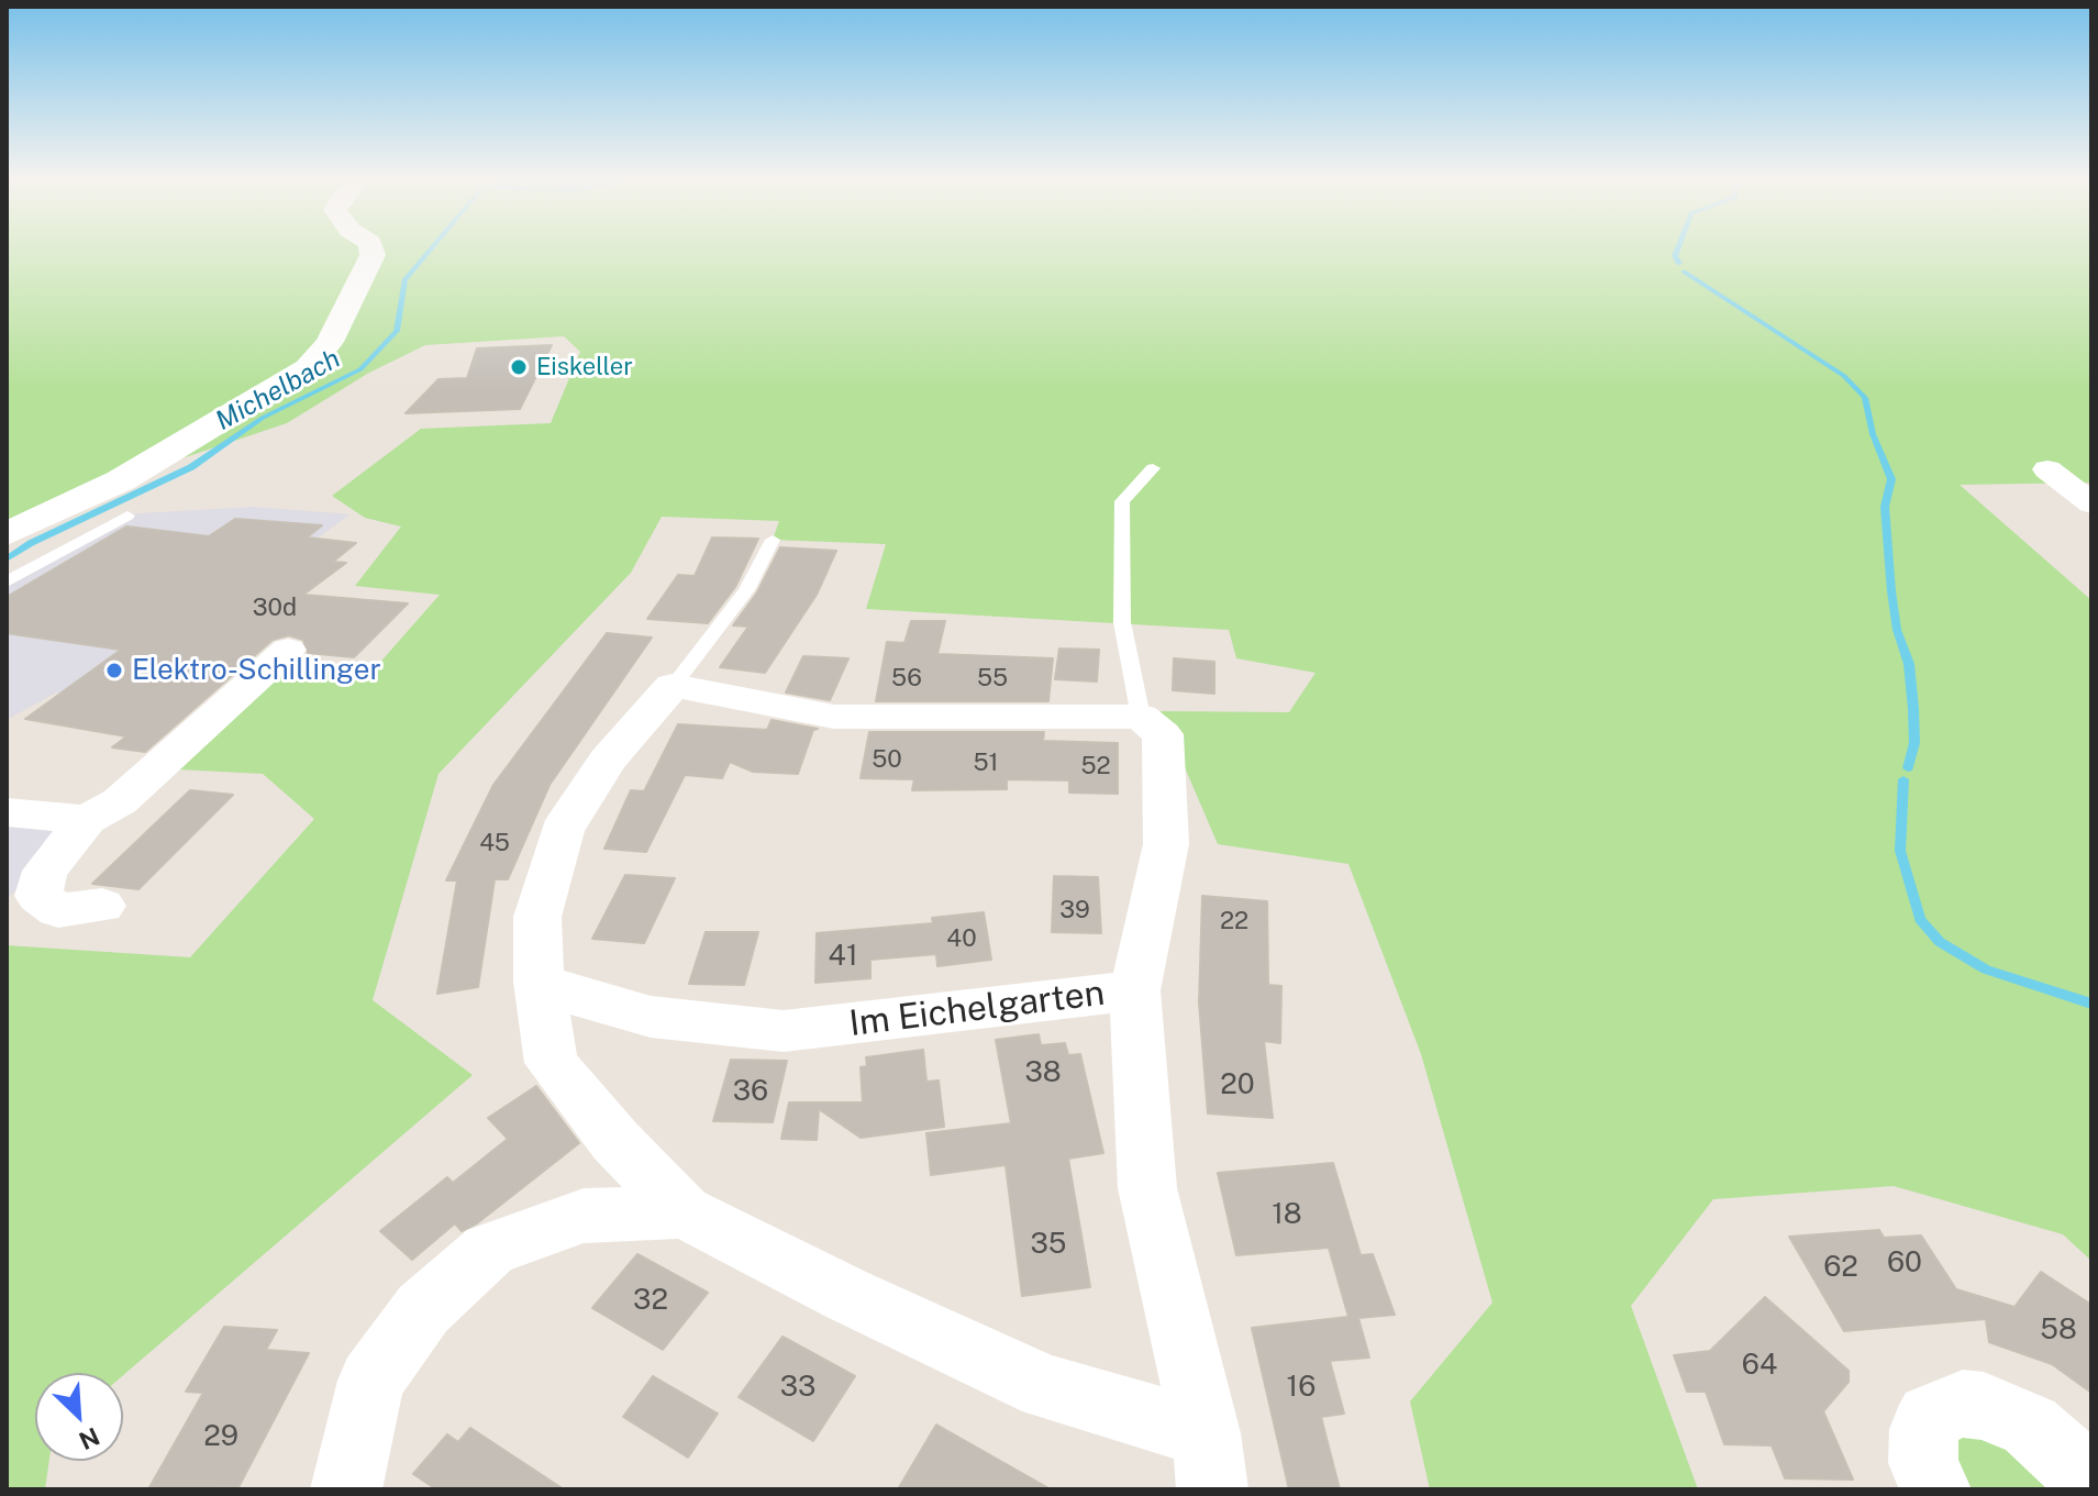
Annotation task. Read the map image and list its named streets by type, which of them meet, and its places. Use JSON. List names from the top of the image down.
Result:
{
  "streets": {
    "street": ["Im Eichelgarten"]
  },
  "water": ["Michelbach"],
  "places": ["Eiskeller", "Elektro-Schillinger"],
  "house_numbers": [
    "30d",
    "56",
    "55",
    "50",
    "51",
    "52",
    "45",
    "39",
    "22",
    "40",
    "41",
    "38",
    "20",
    "36",
    "18",
    "35",
    "60",
    "62",
    "32",
    "58",
    "64",
    "33",
    "16",
    "29"
  ],
  "north": "bottom right"
}
